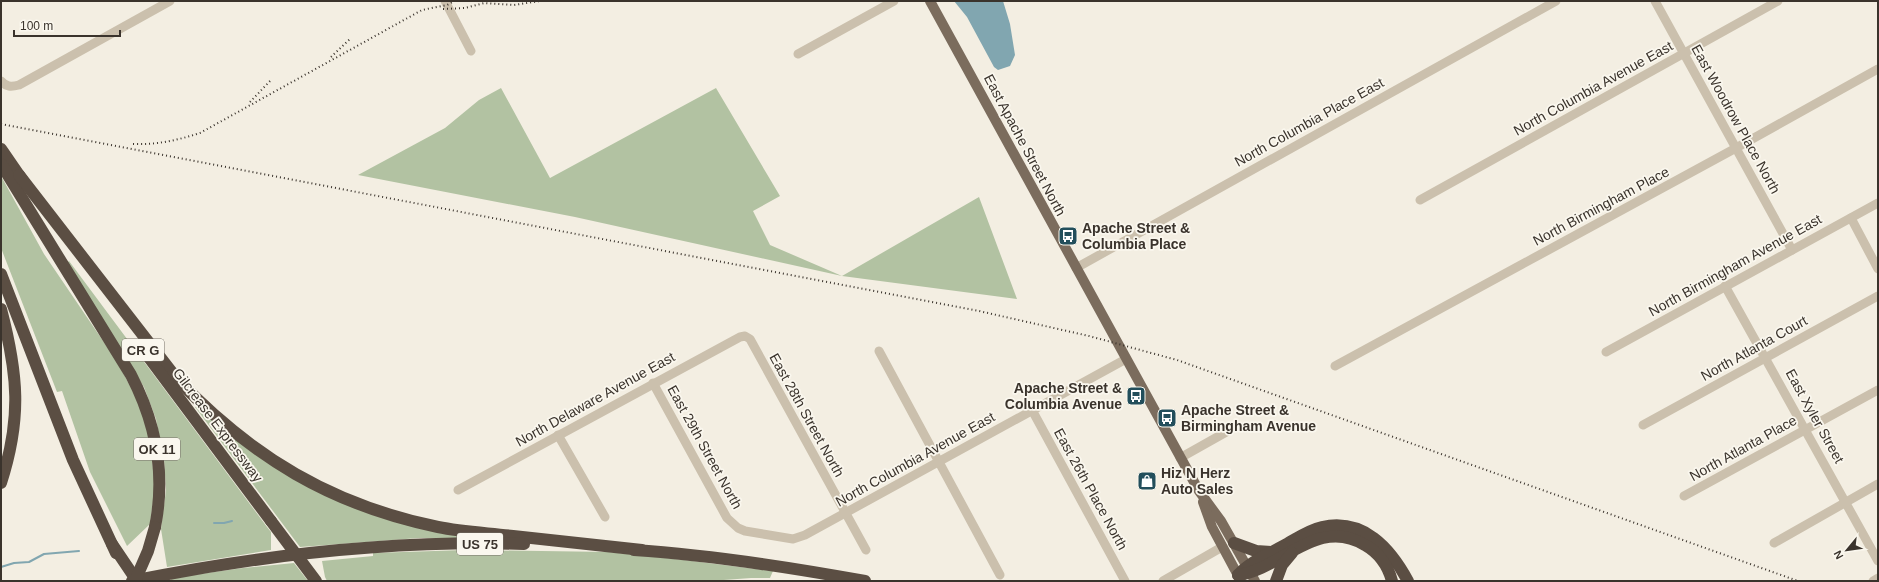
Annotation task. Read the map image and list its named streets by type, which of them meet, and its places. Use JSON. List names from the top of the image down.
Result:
{
  "streets": {
    "highway": [
      "CR G",
      "Gilcrease Expressway",
      "OK 11",
      "US 75"
    ],
    "main road": ["East Apache Street North"],
    "street": [
      "North Columbia Avenue East",
      "East Woodrow Place North",
      "North Columbia Place East",
      "North Birmingham Place",
      "North Birmingham Avenue East",
      "North Atlanta Court",
      "North Delaware Avenue East",
      "East 28th Street North",
      "East Xyler Street",
      "East 29th Street North",
      "North Atlanta Place",
      "East 26th Place North"
    ]
  },
  "crossings": [
    ["North Columbia Avenue East", "East Woodrow Place North"],
    ["North Columbia Avenue East", "East Apache Street North"],
    ["North Columbia Avenue East", "East 28th Street North"],
    ["North Columbia Avenue East", "East 29th Street North"],
    ["North Columbia Avenue East", "East 26th Place North"],
    ["East Woodrow Place North", "North Birmingham Place"],
    ["East Woodrow Place North", "North Birmingham Avenue East"],
    ["North Columbia Place East", "East Apache Street North"],
    ["North Birmingham Avenue East", "East Xyler Street"],
    ["North Atlanta Court", "East Xyler Street"],
    ["North Delaware Avenue East", "East 28th Street North"],
    ["North Delaware Avenue East", "East 29th Street North"],
    ["East Xyler Street", "North Atlanta Place"],
    ["OK 11", "US 75"]
  ],
  "places": {
    "bus stop": ["Apache Street & Columbia Place", "Apache Street & Columbia Avenue", "Apache Street & Birmingham Avenue"],
    "shop": ["Hiz N Herz Auto Sales"]
  },
  "scale_bar": "100 m",
  "north": "bottom left"
}
